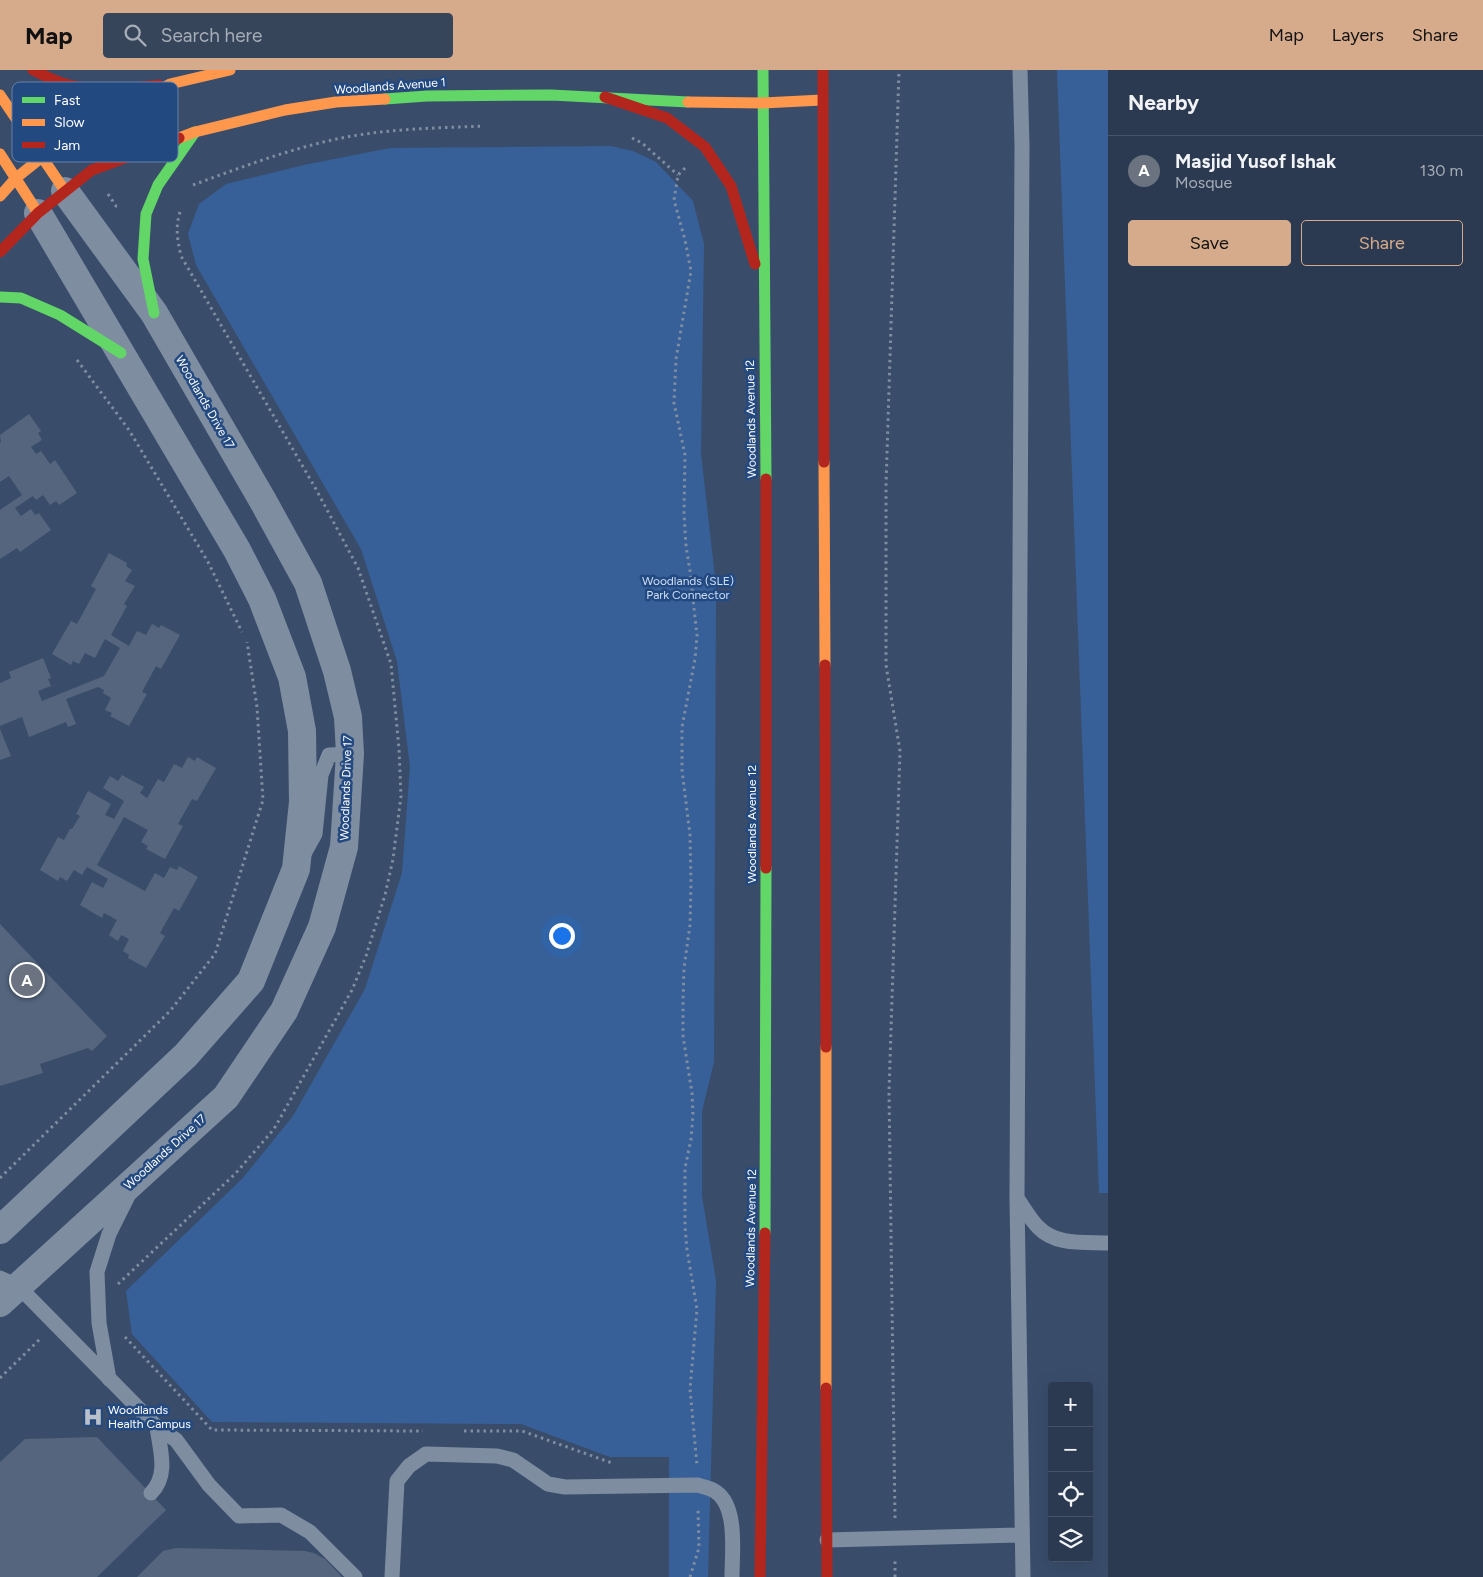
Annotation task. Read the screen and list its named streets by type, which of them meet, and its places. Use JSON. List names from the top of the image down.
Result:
{
  "streets": {
    "main road": ["Woodlands Avenue 1", "Woodlands Avenue 12"],
    "street": ["Woodlands Drive 17"]
  },
  "crossings": [
    ["Woodlands Avenue 1", "Woodlands Drive 17"],
    ["Woodlands Avenue 1", "Woodlands Avenue 12"]
  ],
  "parks": ["Woodlands (SLE) Park Connector"],
  "places": {
    "hospital": ["Woodlands Health Campus"]
  },
  "legend": ["Fast", "Slow", "Jam"],
  "page": {
    "header": "Map",
    "search": "Search here",
    "nav": ["Map", "Layers", "Share"],
    "heading": "Nearby",
    "list": [
      {
        "mark": "A",
        "name": "Masjid Yusof Ishak",
        "note": "Mosque",
        "value": "130 m"
      }
    ],
    "buttons": ["Save", "Share"],
    "pins": "A",
    "map_buttons": ["+", "−"]
  }
}
